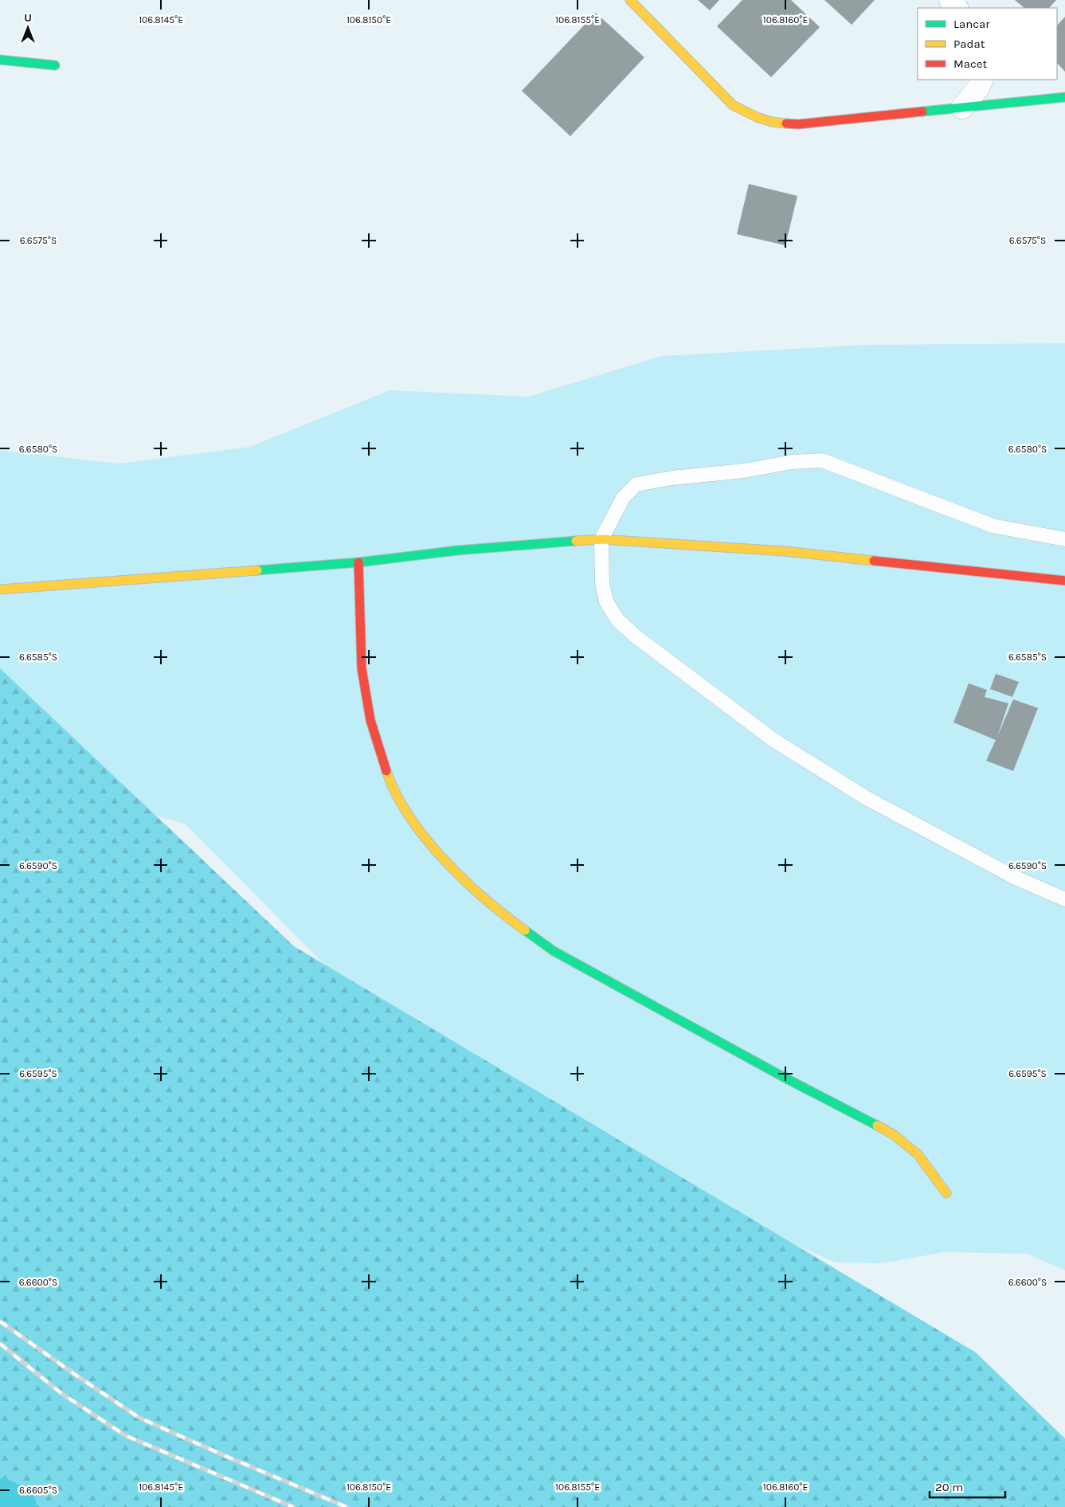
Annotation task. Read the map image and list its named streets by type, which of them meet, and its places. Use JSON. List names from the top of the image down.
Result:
{
  "legend": ["Lancar", "Padat", "Macet"],
  "scale_bar": "20 m",
  "north": "top",
  "coordinates": [
    "106.8145°E",
    "106.8150°E",
    "106.8155°E",
    "106.8160°E",
    "6.6575°S",
    "6.6580°S",
    "6.6585°S",
    "6.6590°S",
    "6.6595°S",
    "6.6600°S",
    "6.6605°S"
  ]
}
